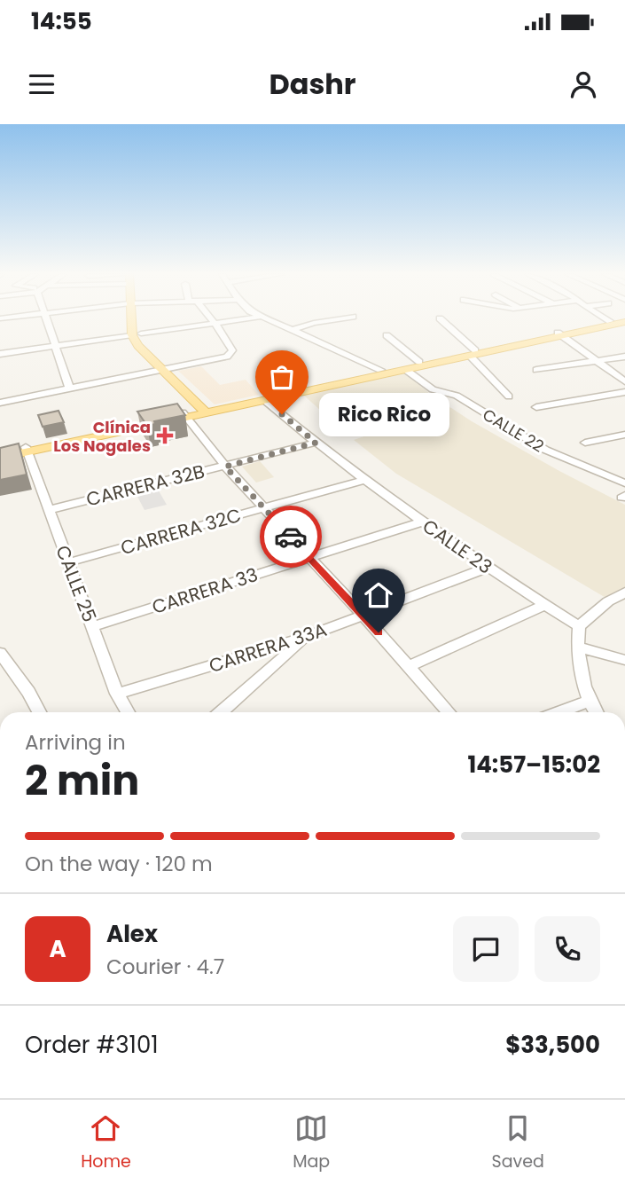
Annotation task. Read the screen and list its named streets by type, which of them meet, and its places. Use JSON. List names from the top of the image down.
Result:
{
  "streets": {
    "street": [
      "CALLE 22",
      "CARRERA 32B",
      "CARRERA 32C",
      "CALLE 23",
      "CALLE 25",
      "CARRERA 33",
      "CARRERA 33A"
    ]
  },
  "crossings": [
    ["CARRERA 32B", "CALLE 23"],
    ["CARRERA 32B", "CALLE 25"],
    ["CARRERA 32C", "CALLE 23"],
    ["CARRERA 32C", "CALLE 25"],
    ["CALLE 23", "CARRERA 33"],
    ["CALLE 23", "CARRERA 33A"],
    ["CALLE 25", "CARRERA 33"],
    ["CALLE 25", "CARRERA 33A"]
  ],
  "places": {
    "other": ["Rico Rico"],
    "health": ["Clínica Los Nogales"]
  },
  "page": {
    "status": "14:55",
    "header": "Dashr",
    "bubble": "Rico Rico",
    "heading": ["2 min", "Arriving in", "14:57–15:02"],
    "panel": [
      "Alex",
      "Courier · 4.7",
      "Order #3101",
      "$33,500"
    ],
    "bar": "On the way · 120 m",
    "round": "A",
    "tabs": ["Home", "Map", "Saved"]
  }
}
